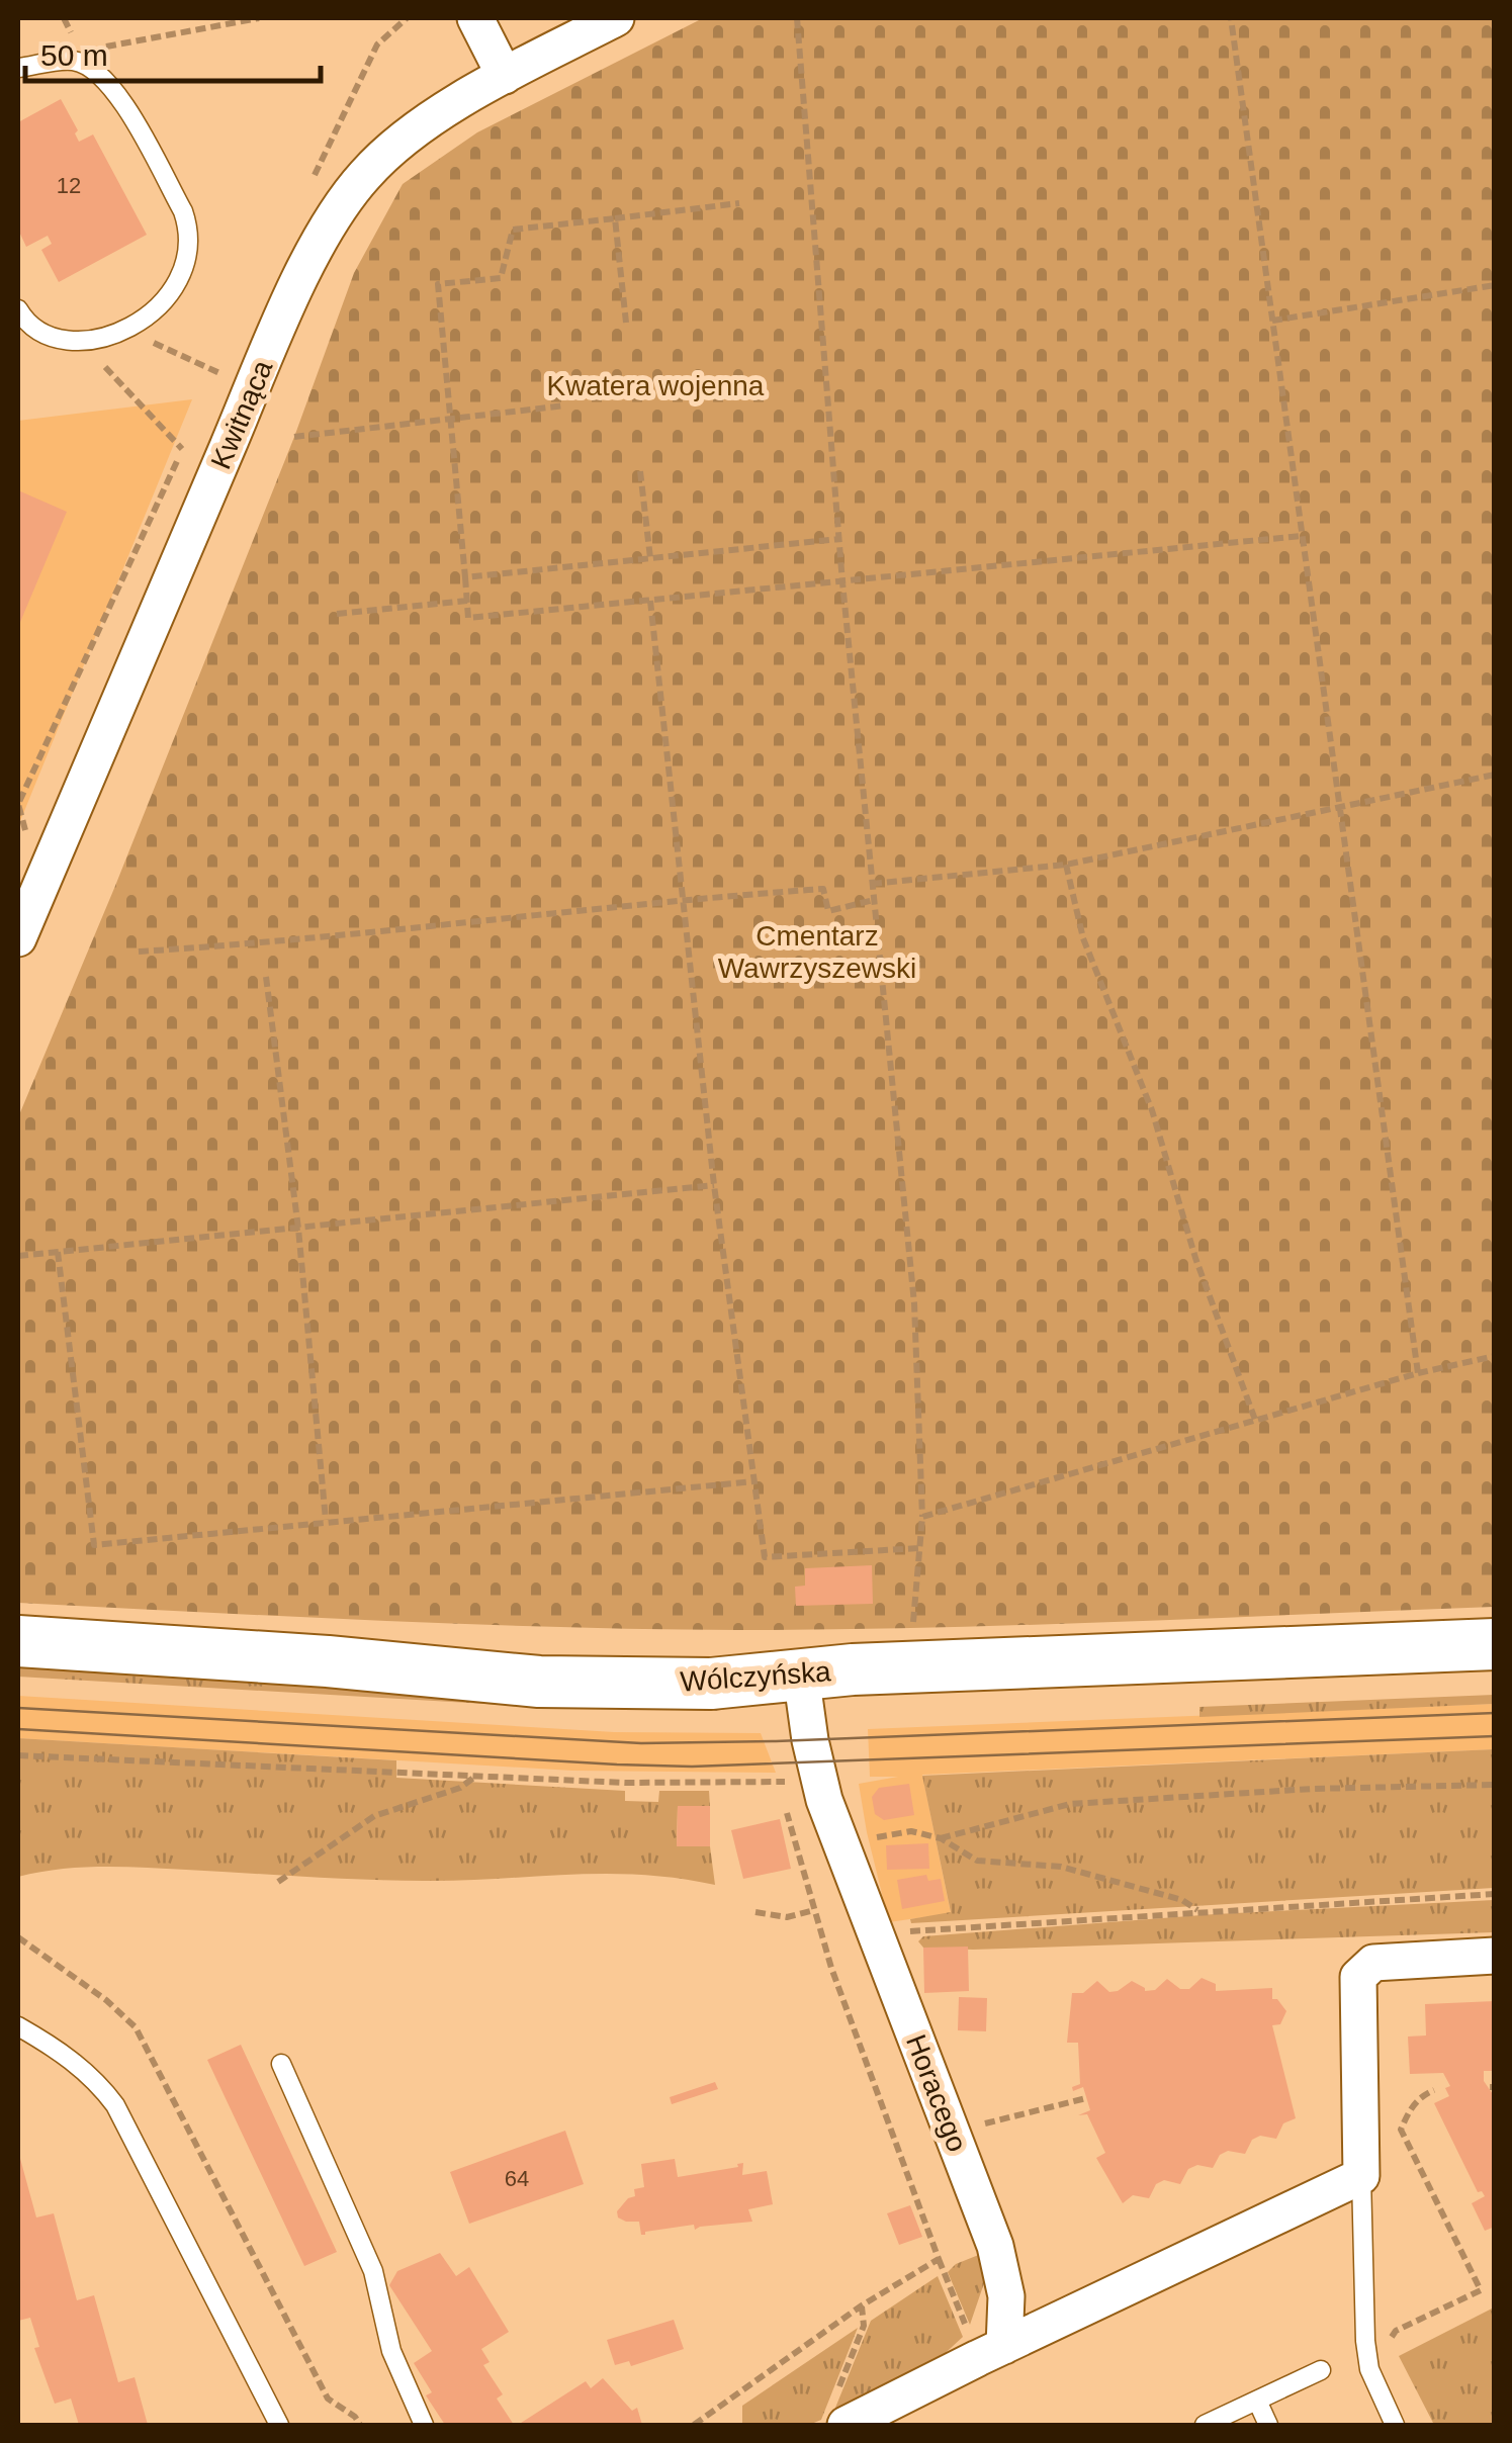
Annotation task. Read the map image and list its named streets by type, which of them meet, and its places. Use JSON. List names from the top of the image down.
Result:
{
  "streets": {
    "main road": ["Wólczyńska"],
    "street": ["Kwitnąca", "Horacego"]
  },
  "crossings": [
    ["Wólczyńska", "Horacego"]
  ],
  "parks": ["Kwatera wojenna", "Cmentarz Wawrzyszewski"],
  "house_numbers": ["12", "64"],
  "scale_bar": "50 m"
}
